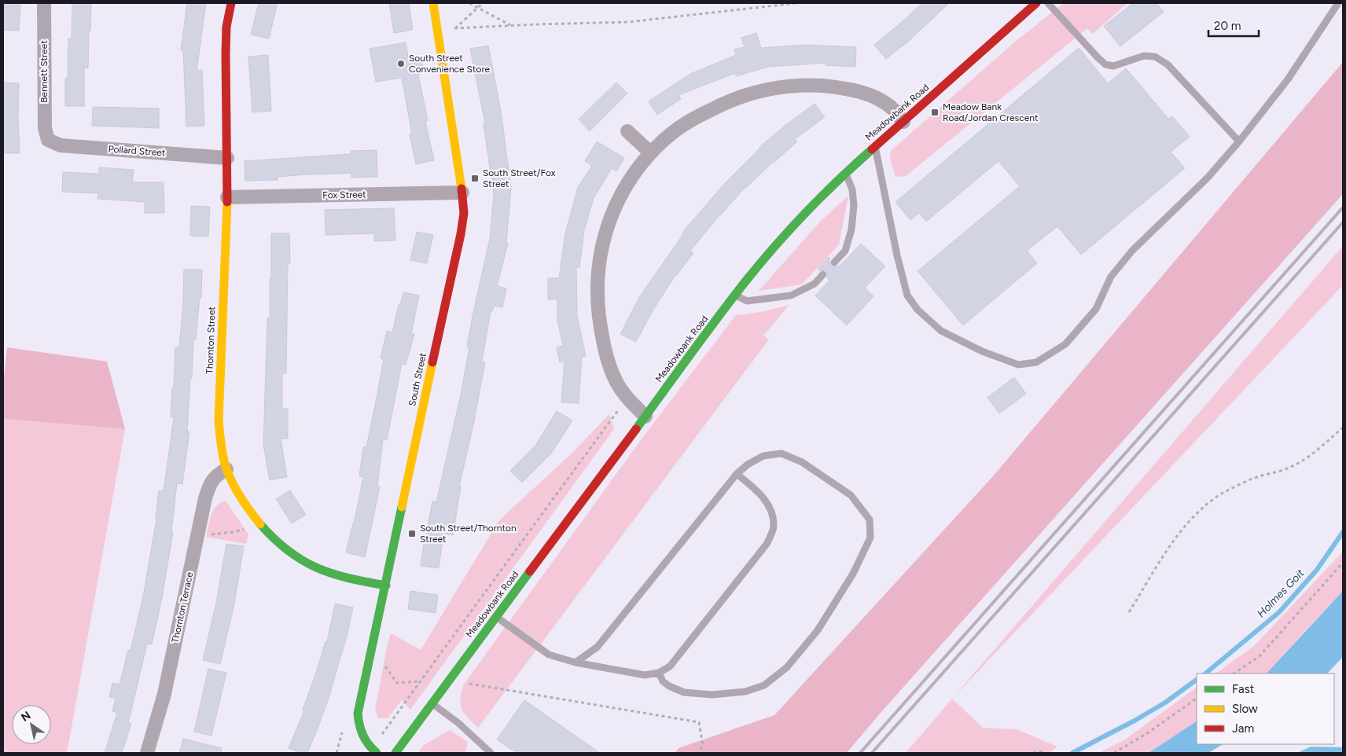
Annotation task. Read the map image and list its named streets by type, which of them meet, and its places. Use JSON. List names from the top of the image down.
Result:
{
  "streets": {
    "street": [
      "Bennett Street",
      "Meadowbank Road",
      "Pollard Street",
      "Fox Street",
      "Thornton Street",
      "South Street",
      "Thornton Terrace"
    ]
  },
  "crossings": [
    ["Bennett Street", "Pollard Street"],
    ["Pollard Street", "Thornton Street"],
    ["Fox Street", "Thornton Street"],
    ["Fox Street", "South Street"],
    ["Thornton Street", "South Street"],
    ["Thornton Street", "Thornton Terrace"]
  ],
  "water": ["Holmes Goit"],
  "places": {
    "other": ["South Street Convenience Store"],
    "transit": ["Meadow Bank Road/Jordan Crescent", "South Street/Fox Street", "South Street/Thornton Street"]
  },
  "legend": ["Fast", "Slow", "Jam"],
  "scale_bar": "20 m",
  "north": "top left"
}
